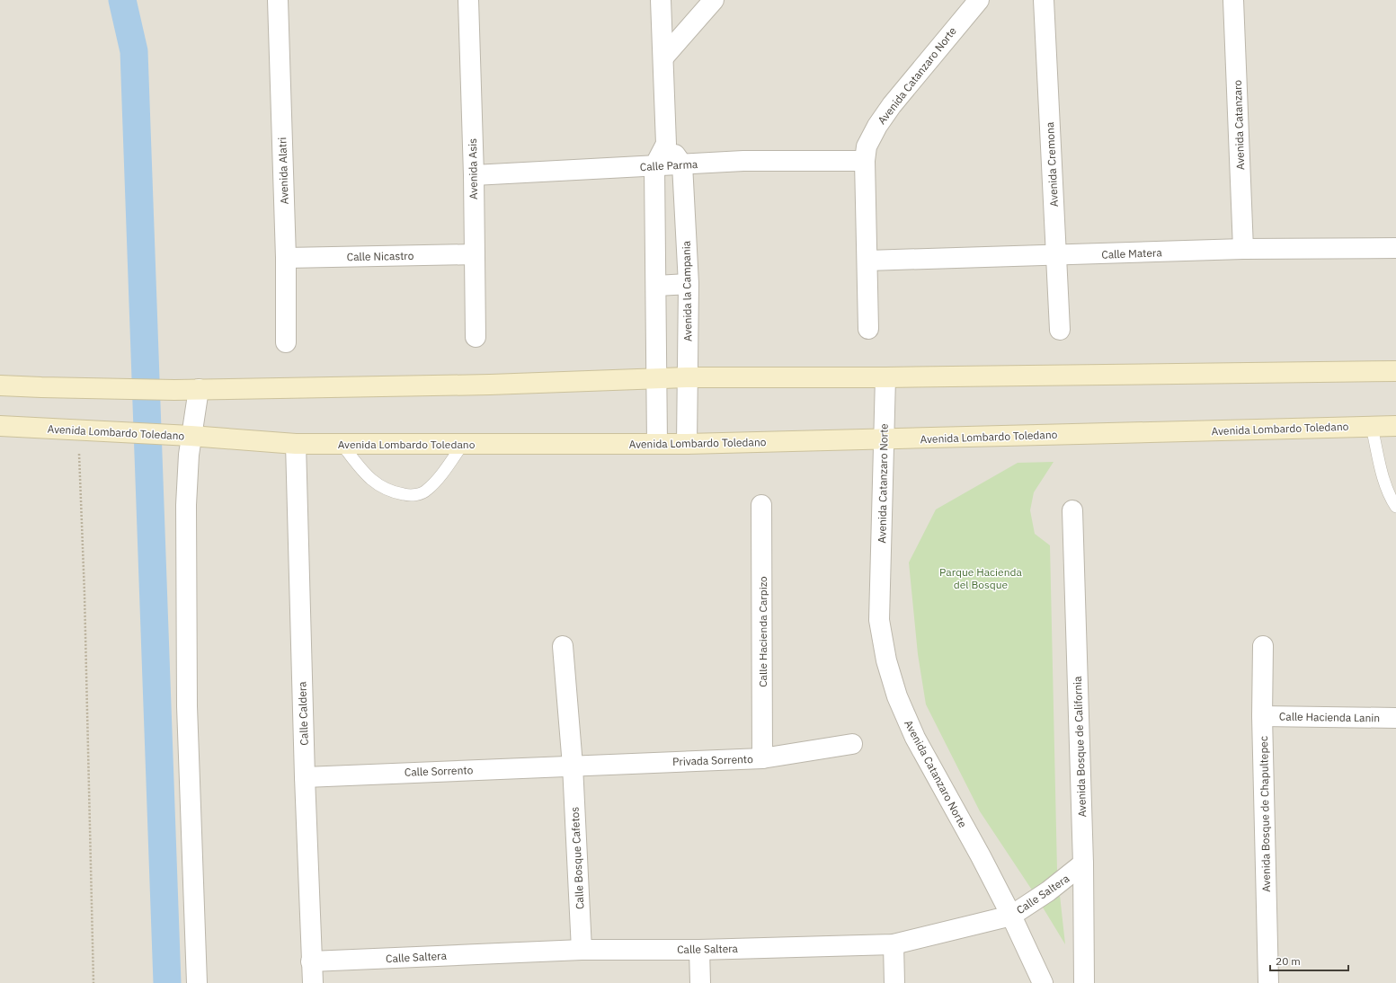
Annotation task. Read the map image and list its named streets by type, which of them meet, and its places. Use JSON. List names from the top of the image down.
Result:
{
  "streets": {
    "main road": ["Avenida Lombardo Toledano"],
    "street": [
      "Avenida Catanzaro Norte",
      "Avenida Catanzaro",
      "Avenida Cremona",
      "Calle Parma",
      "Avenida Asis",
      "Avenida Alatri",
      "Calle Matera",
      "Calle Nicastro",
      "Avenida la Campania",
      "Calle Hacienda Carpizo",
      "Calle Caldera",
      "Calle Hacienda Lanin",
      "Avenida Bosque de California",
      "Privada Sorrento",
      "Calle Sorrento",
      "Avenida Bosque de Chapultepec",
      "Calle Bosque Cafetos",
      "Calle Saltera"
    ]
  },
  "crossings": [
    ["Avenida Catanzaro Norte", "Calle Parma"],
    ["Avenida Catanzaro Norte", "Calle Matera"],
    ["Avenida Catanzaro Norte", "Avenida Lombardo Toledano"],
    ["Avenida Catanzaro Norte", "Calle Saltera"],
    ["Avenida Catanzaro", "Calle Matera"],
    ["Avenida Cremona", "Calle Matera"],
    ["Calle Parma", "Avenida Asis"],
    ["Calle Parma", "Avenida la Campania"],
    ["Avenida Asis", "Calle Nicastro"],
    ["Avenida Alatri", "Calle Nicastro"],
    ["Avenida la Campania", "Avenida Lombardo Toledano"],
    ["Avenida Lombardo Toledano", "Calle Caldera"],
    ["Calle Hacienda Carpizo", "Privada Sorrento"],
    ["Calle Caldera", "Calle Sorrento"],
    ["Calle Caldera", "Calle Saltera"],
    ["Calle Hacienda Lanin", "Avenida Bosque de Chapultepec"],
    ["Avenida Bosque de California", "Calle Saltera"],
    ["Privada Sorrento", "Calle Sorrento"],
    ["Privada Sorrento", "Calle Bosque Cafetos"],
    ["Calle Sorrento", "Calle Bosque Cafetos"],
    ["Calle Bosque Cafetos", "Calle Saltera"]
  ],
  "parks": ["Parque Hacienda del Bosque"],
  "scale_bar": "20 m"
}
